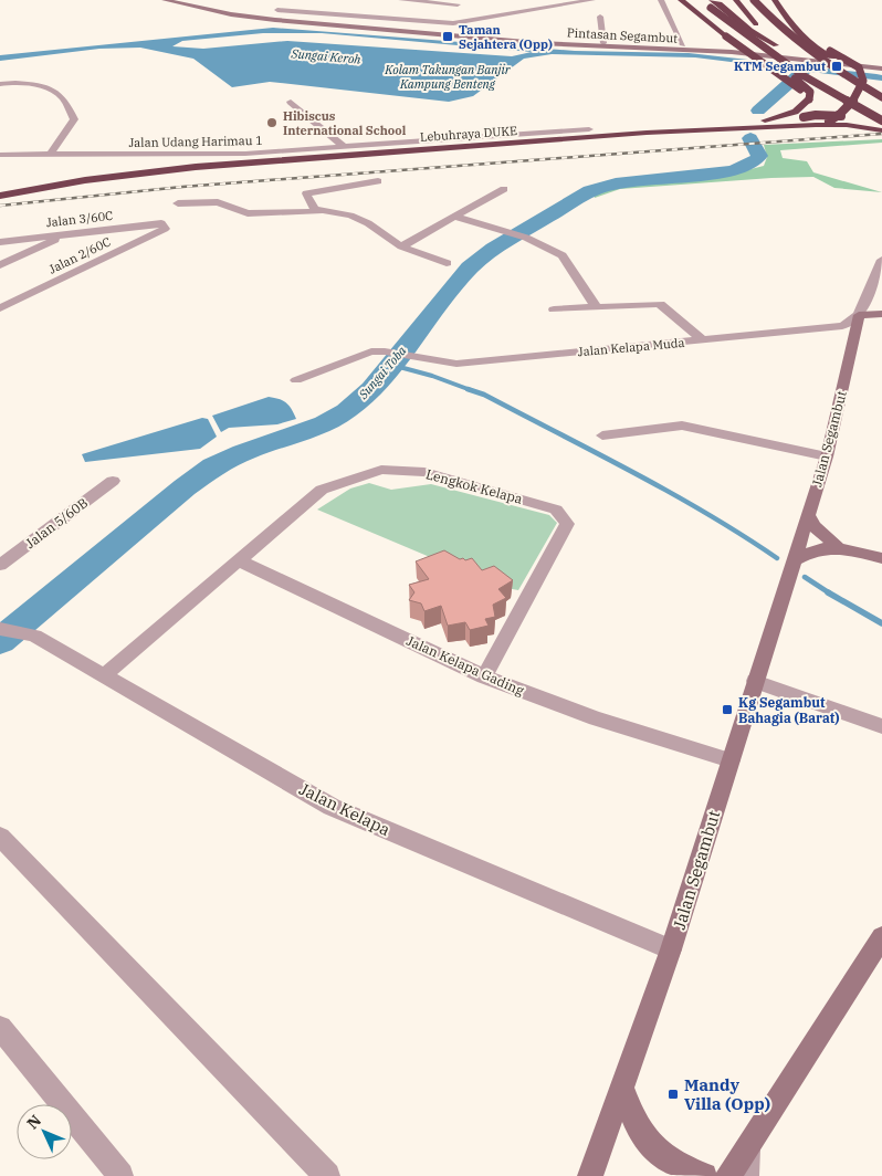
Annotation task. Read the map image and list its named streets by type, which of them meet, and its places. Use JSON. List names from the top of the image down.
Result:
{
  "streets": {
    "highway": ["Lebuhraya DUKE"],
    "main road": ["Pintasan Segambut", "Jalan Segambut"],
    "street": [
      "Jalan Udang Harimau 1",
      "Jalan 3/60C",
      "Jalan 2/60C",
      "Jalan Kelapa Muda",
      "Lengkok Kelapa",
      "Jalan 5/60B",
      "Jalan Kelapa Gading",
      "Jalan Kelapa"
    ]
  },
  "crossings": [
    ["Jalan 3/60C", "Jalan 2/60C"],
    ["Jalan Kelapa Muda", "Jalan Segambut"],
    ["Jalan Segambut", "Jalan Kelapa Gading"],
    ["Jalan Segambut", "Jalan Kelapa"],
    ["Lengkok Kelapa", "Jalan Kelapa Gading"],
    ["Lengkok Kelapa", "Jalan Kelapa"]
  ],
  "water": ["Sungai Keroh", "Kolam Takungan Banjir Kampung Benteng", "Sungai Toba"],
  "places": {
    "transit": [
      "Taman Sejahtera (Opp)",
      "KTM Segambut",
      "Kg Segambut Bahagia (Barat)",
      "Mandy Villa (Opp)"
    ],
    "other": ["Hibiscus International School"]
  },
  "north": "top left"
}
